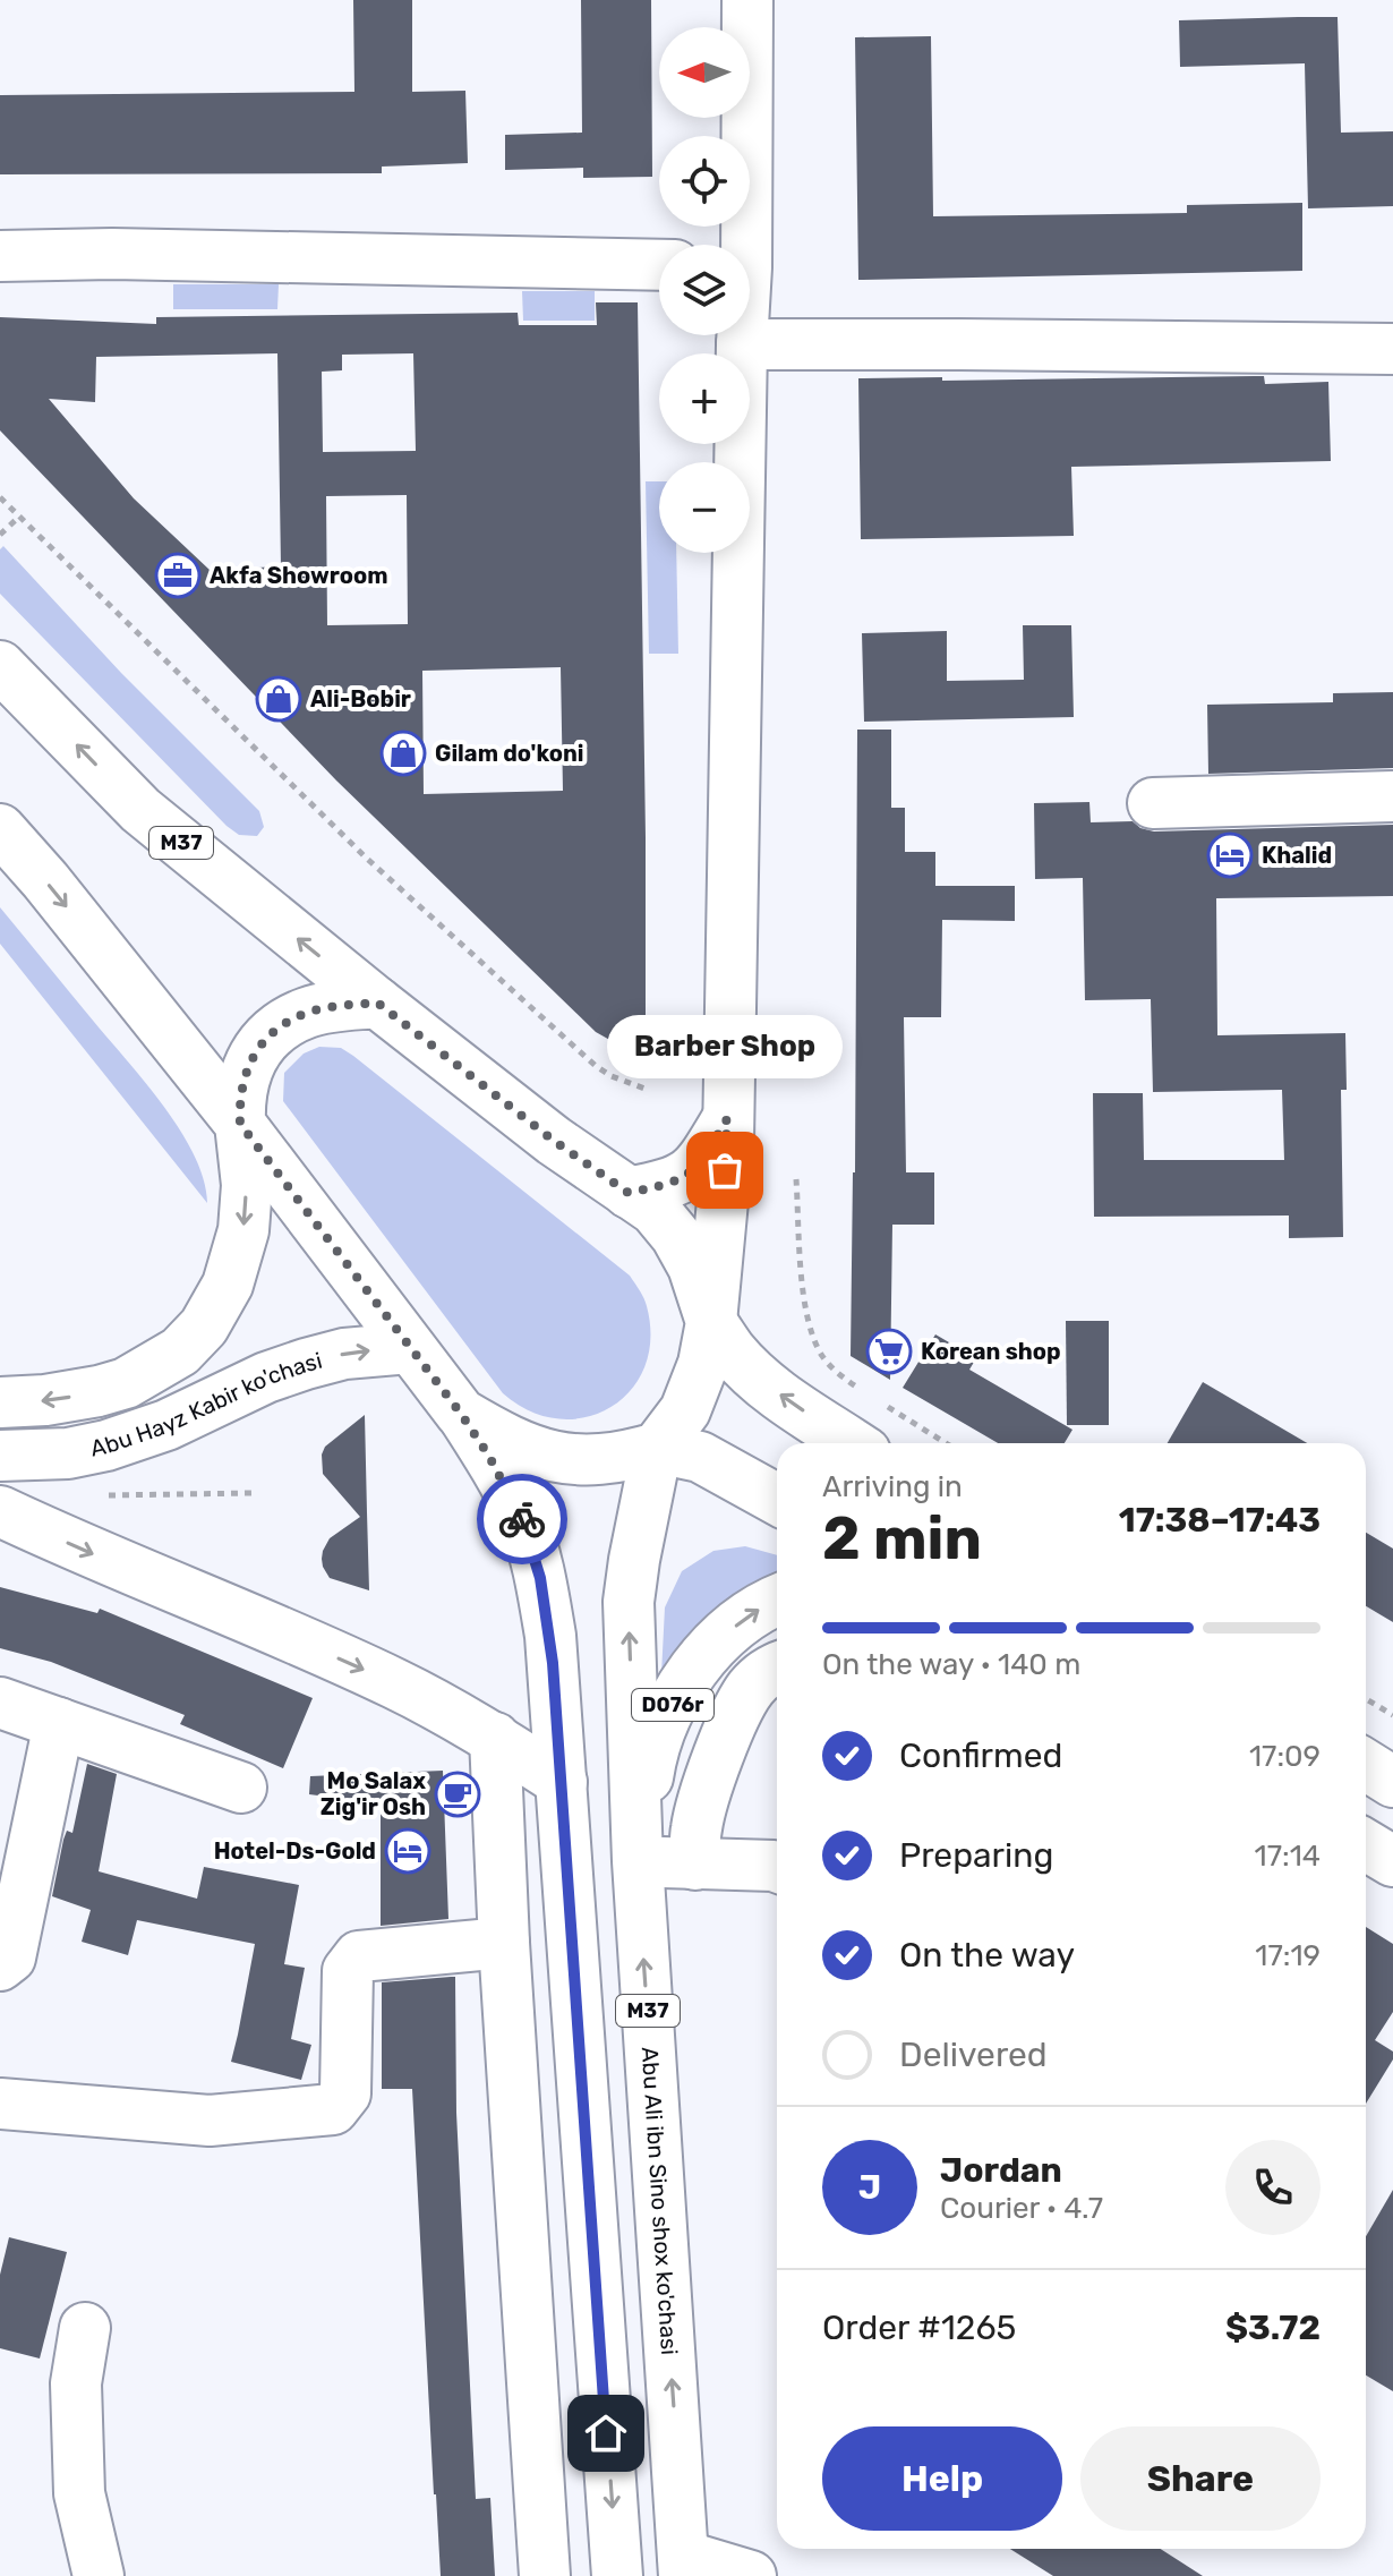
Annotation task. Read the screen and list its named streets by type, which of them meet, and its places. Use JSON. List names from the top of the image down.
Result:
{
  "streets": {
    "main road": [
      "M37",
      "Abu Hayz Kabir ko'chasi",
      "D076r",
      "Abu Ali ibn Sino shox ko'chasi"
    ]
  },
  "crossings": [
    ["M37", "Abu Hayz Kabir ko'chasi"],
    ["M37", "Abu Ali ibn Sino shox ko'chasi"],
    ["D076r", "Abu Ali ibn Sino shox ko'chasi"]
  ],
  "places": {
    "office": ["Akfa Showroom"],
    "shop": ["Ali-Bobir", "Gilam do'koni"],
    "hotel": ["Khalid", "Hotel-Ds-Gold"],
    "other": ["Barber Shop"],
    "supermarket": ["Korean shop"],
    "cafe": ["Mo Salax Zig'ir Osh"]
  },
  "north": "left",
  "page": {
    "map_buttons": ["+", "−"],
    "bubble": "Barber Shop",
    "heading": ["2 min", "Arriving in", "17:38–17:43"],
    "panel": [
      "Jordan",
      "Courier · 4.7",
      "Order #1265",
      "$3.72"
    ],
    "bar": "On the way · 140 m",
    "list": [
      ["Confirmed", "17:09"],
      ["Preparing", "17:14"],
      ["On the way", "17:19"],
      "Delivered"
    ],
    "round": "J",
    "buttons": ["Help", "Share"]
  }
}
